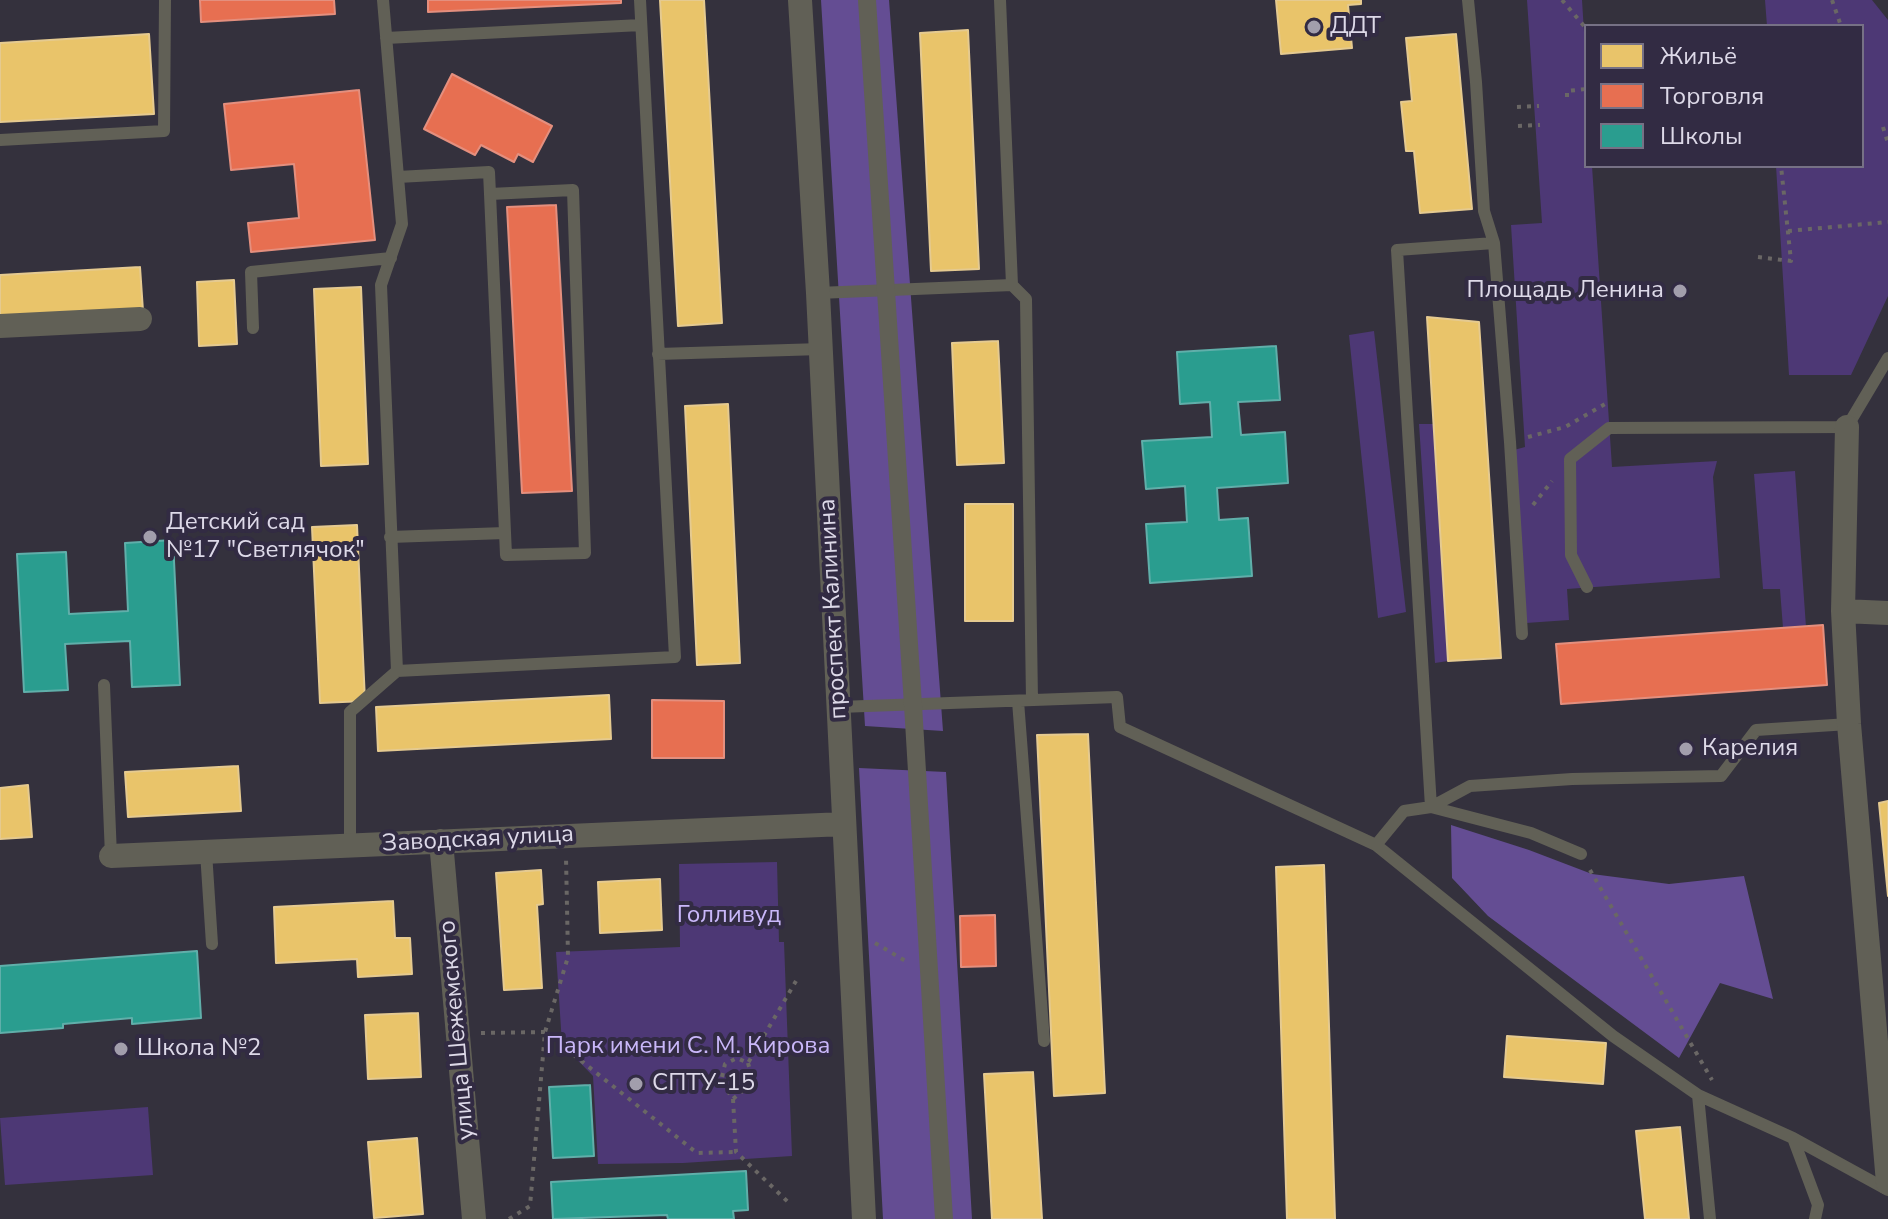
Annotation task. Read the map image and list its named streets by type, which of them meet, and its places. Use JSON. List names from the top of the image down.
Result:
{
  "streets": {
    "street": ["проспект Калинина", "Заводская улица", "улица Шежемского"]
  },
  "crossings": [
    ["проспект Калинина", "Заводская улица"],
    ["Заводская улица", "улица Шежемского"]
  ],
  "parks": ["Голливуд", "Парк имени С. М. Кирова"],
  "places": [
    "ДДТ",
    "Площадь Ленина",
    "Детский сад №17 \"Светлячок\"",
    "Карелия",
    "Школа №2",
    "СПТУ-15"
  ],
  "legend": ["Жильё", "Торговля", "Школы"]
}
